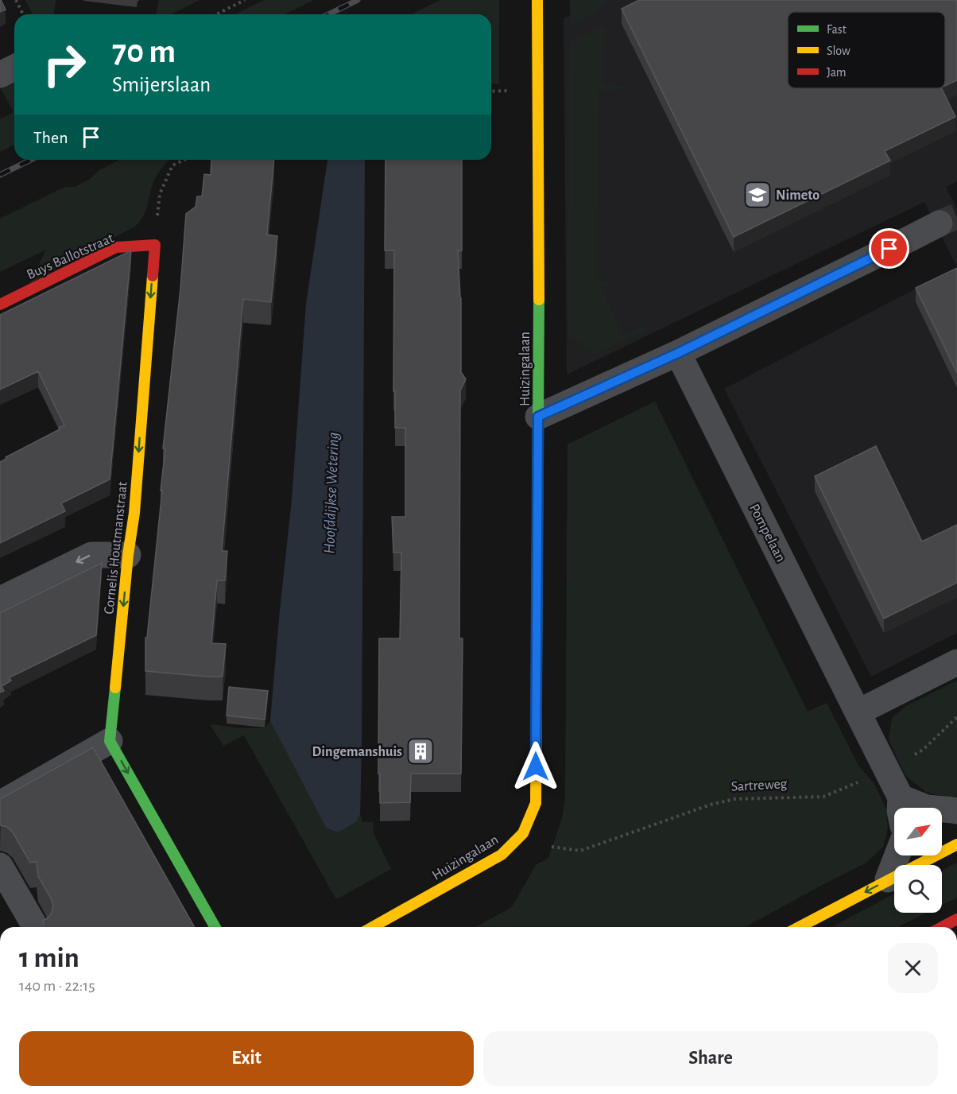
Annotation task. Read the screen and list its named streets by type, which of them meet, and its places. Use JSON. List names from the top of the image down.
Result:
{
  "streets": {
    "street": [
      "Buys Ballotstraat",
      "Huizingalaan",
      "Pompelaan",
      "Cornelis Houtmanstraat"
    ],
    "path": ["Sartreweg"]
  },
  "crossings": [
    ["Buys Ballotstraat", "Cornelis Houtmanstraat"],
    ["Huizingalaan", "Sartreweg"],
    ["Pompelaan", "Sartreweg"]
  ],
  "one_way": ["Cornelis Houtmanstraat"],
  "water": ["Hoofddijkse Wetering"],
  "places": {
    "school or university": ["Nimeto"],
    "building": ["Dingemanshuis"]
  },
  "legend": ["Fast", "Slow", "Jam"],
  "north": "top right",
  "page": {
    "turn": ["70 m", "Smijerslaan"],
    "then": "Then",
    "heading": ["1 min", "140 m · 22:15"],
    "buttons": ["Exit", "Share"]
  }
}
